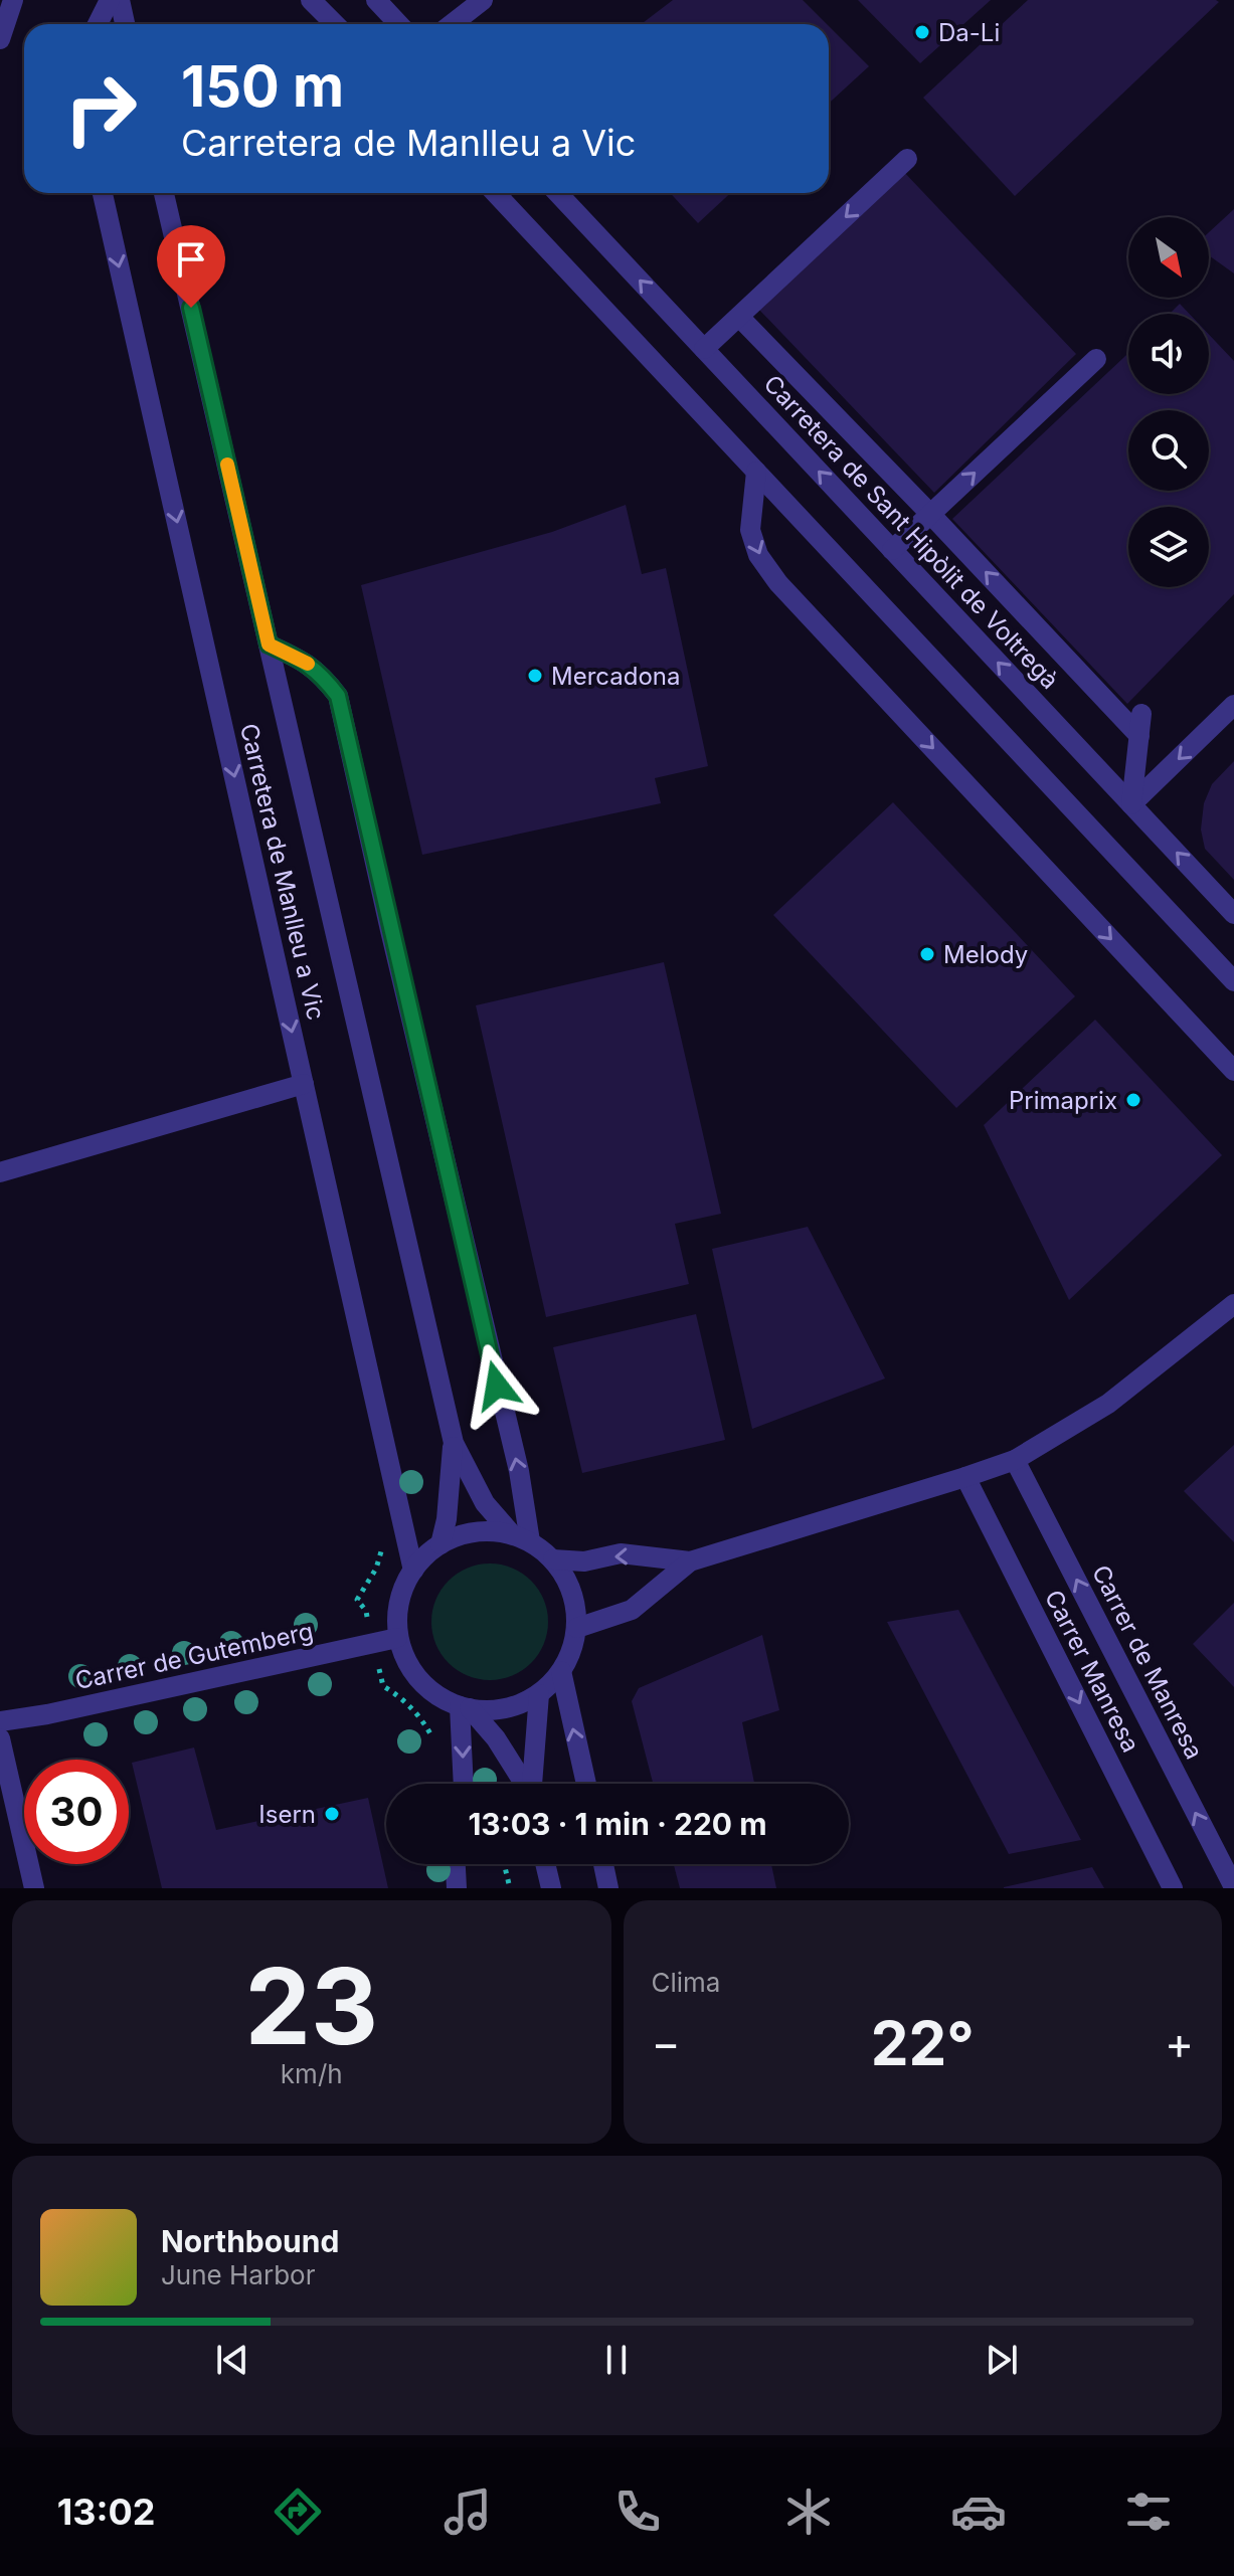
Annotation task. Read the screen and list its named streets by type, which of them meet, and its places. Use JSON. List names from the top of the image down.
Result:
{
  "streets": {
    "street": [
      "Carretera de Sant Hipòlit de Voltregà",
      "Carretera de Manlleu a Vic",
      "Carrer de Gutemberg",
      "Carrer de Manresa",
      "Carrer Manresa"
    ]
  },
  "crossings": [
    ["Carretera de Manlleu a Vic", "Carrer de Gutemberg"]
  ],
  "one_way": ["Carrer de Manresa", "Carrer Manresa"],
  "places": [
    "Da-Li",
    "Mercadona",
    "Melody",
    "Primaprix",
    "Isern"
  ],
  "north": "bottom right",
  "page": {
    "turn": ["150 m", "Carretera de Manlleu a Vic"],
    "limit": "30",
    "trip": "13:03 · 1 min · 220 m",
    "tile": [
      ["23", "km/h"],
      "Clima"
    ],
    "heat": ["−", "22°", "+"],
    "song": ["Northbound", "June Harbor"],
    "tabs": "13:02"
  }
}
